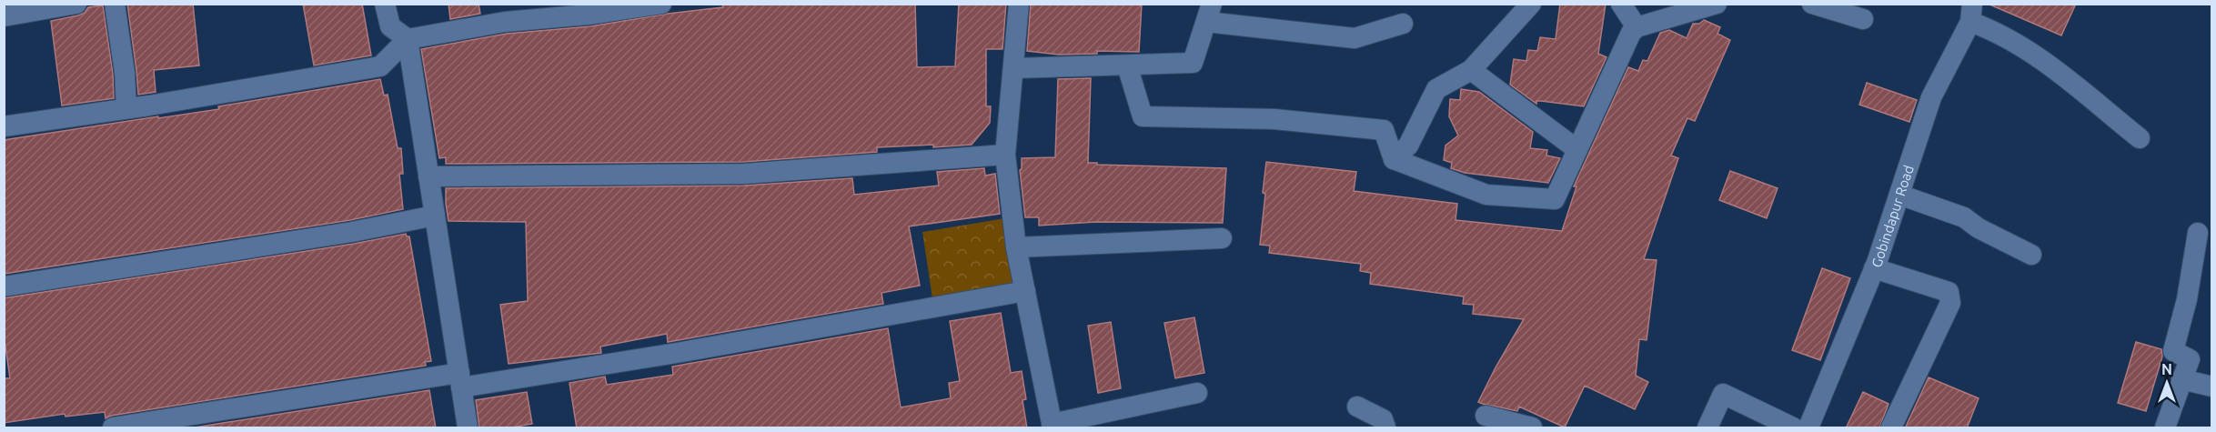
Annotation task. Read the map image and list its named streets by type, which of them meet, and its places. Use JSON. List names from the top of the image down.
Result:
{
  "streets": {
    "street": ["Gobindapur Road"]
  },
  "north": "top"
}
